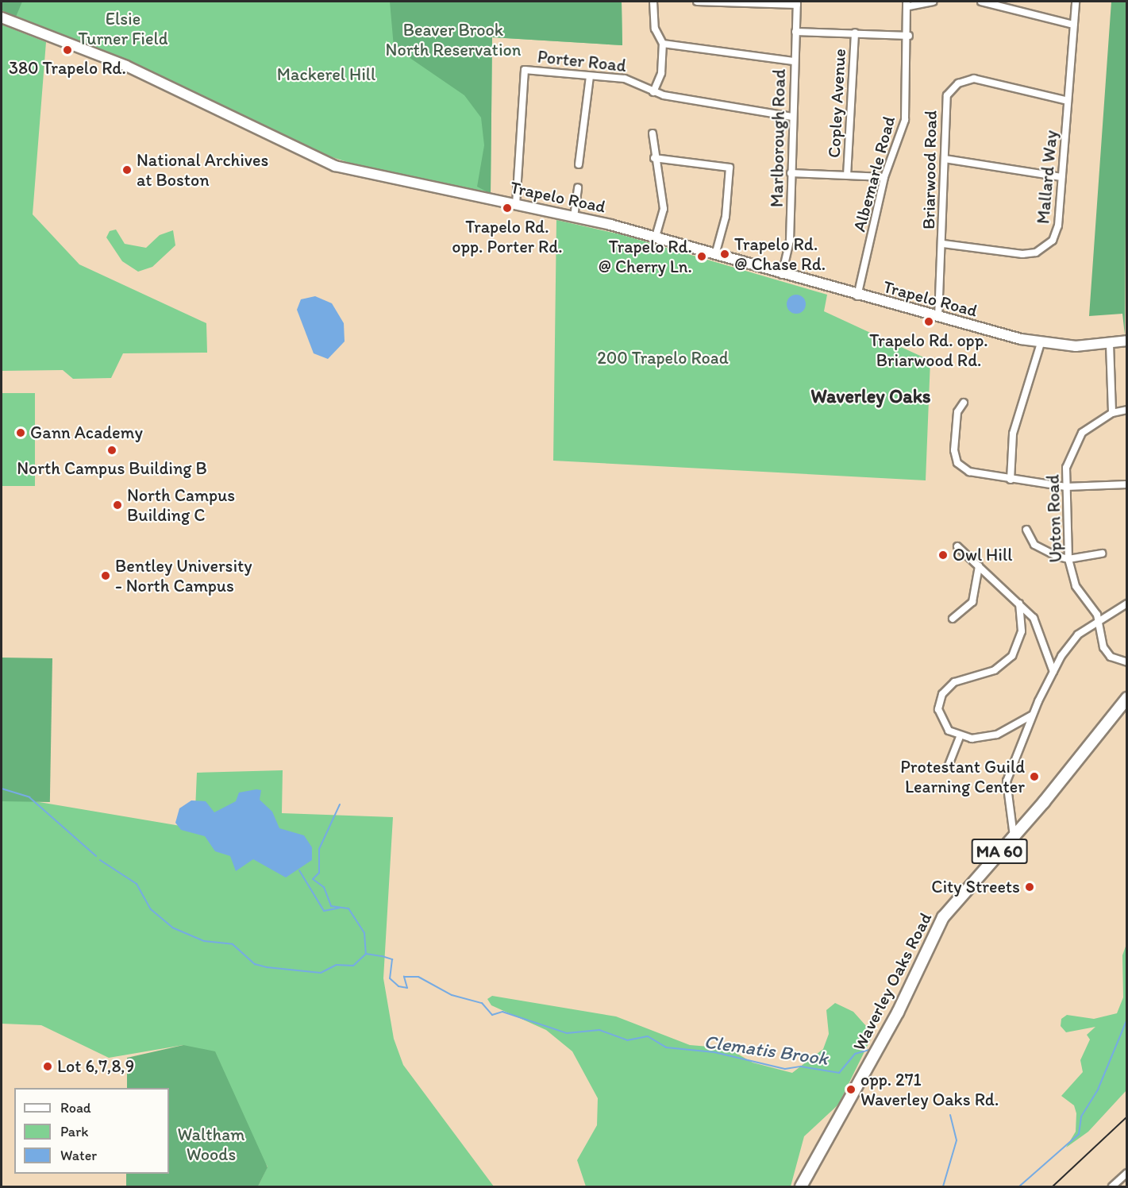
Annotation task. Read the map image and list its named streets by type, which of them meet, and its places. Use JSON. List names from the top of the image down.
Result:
{
  "streets": {
    "main road": ["Trapelo Road", "MA 60", "Waverley Oaks Road"],
    "street": [
      "Porter Road",
      "Copley Avenue",
      "Marlborough Road",
      "Briarwood Road",
      "Albemarle Road",
      "Mallard Way",
      "Upton Road"
    ]
  },
  "crossings": [
    ["Porter Road", "Marlborough Road"],
    ["Porter Road", "Trapelo Road"],
    ["Marlborough Road", "Trapelo Road"],
    ["Briarwood Road", "Mallard Way"],
    ["Briarwood Road", "Trapelo Road"],
    ["Albemarle Road", "Trapelo Road"]
  ],
  "districts": ["Waverley Oaks"],
  "water": ["Clematis Brook"],
  "parks": [
    "Elsie Turner Field",
    "Beaver Brook North Reservation",
    "Mackerel Hill",
    "200 Trapelo Road",
    "Waltham Woods"
  ],
  "places": [
    "380 Trapelo Rd.",
    "National Archives at Boston",
    "Trapelo Rd. opp. Porter Rd.",
    "Trapelo Rd. @ Chase Rd.",
    "Trapelo Rd. @ Cherry Ln.",
    "Trapelo Rd. opp. Briarwood Rd.",
    "Gann Academy",
    "North Campus Building B",
    "North Campus Building C",
    "Owl Hill",
    "Bentley University - North Campus",
    "Protestant Guild Learning Center",
    "City Streets",
    "Lot 6,7,8,9",
    "opp. 271 Waverley Oaks Rd."
  ],
  "legend": ["Road", "Park", "Water"]
}
